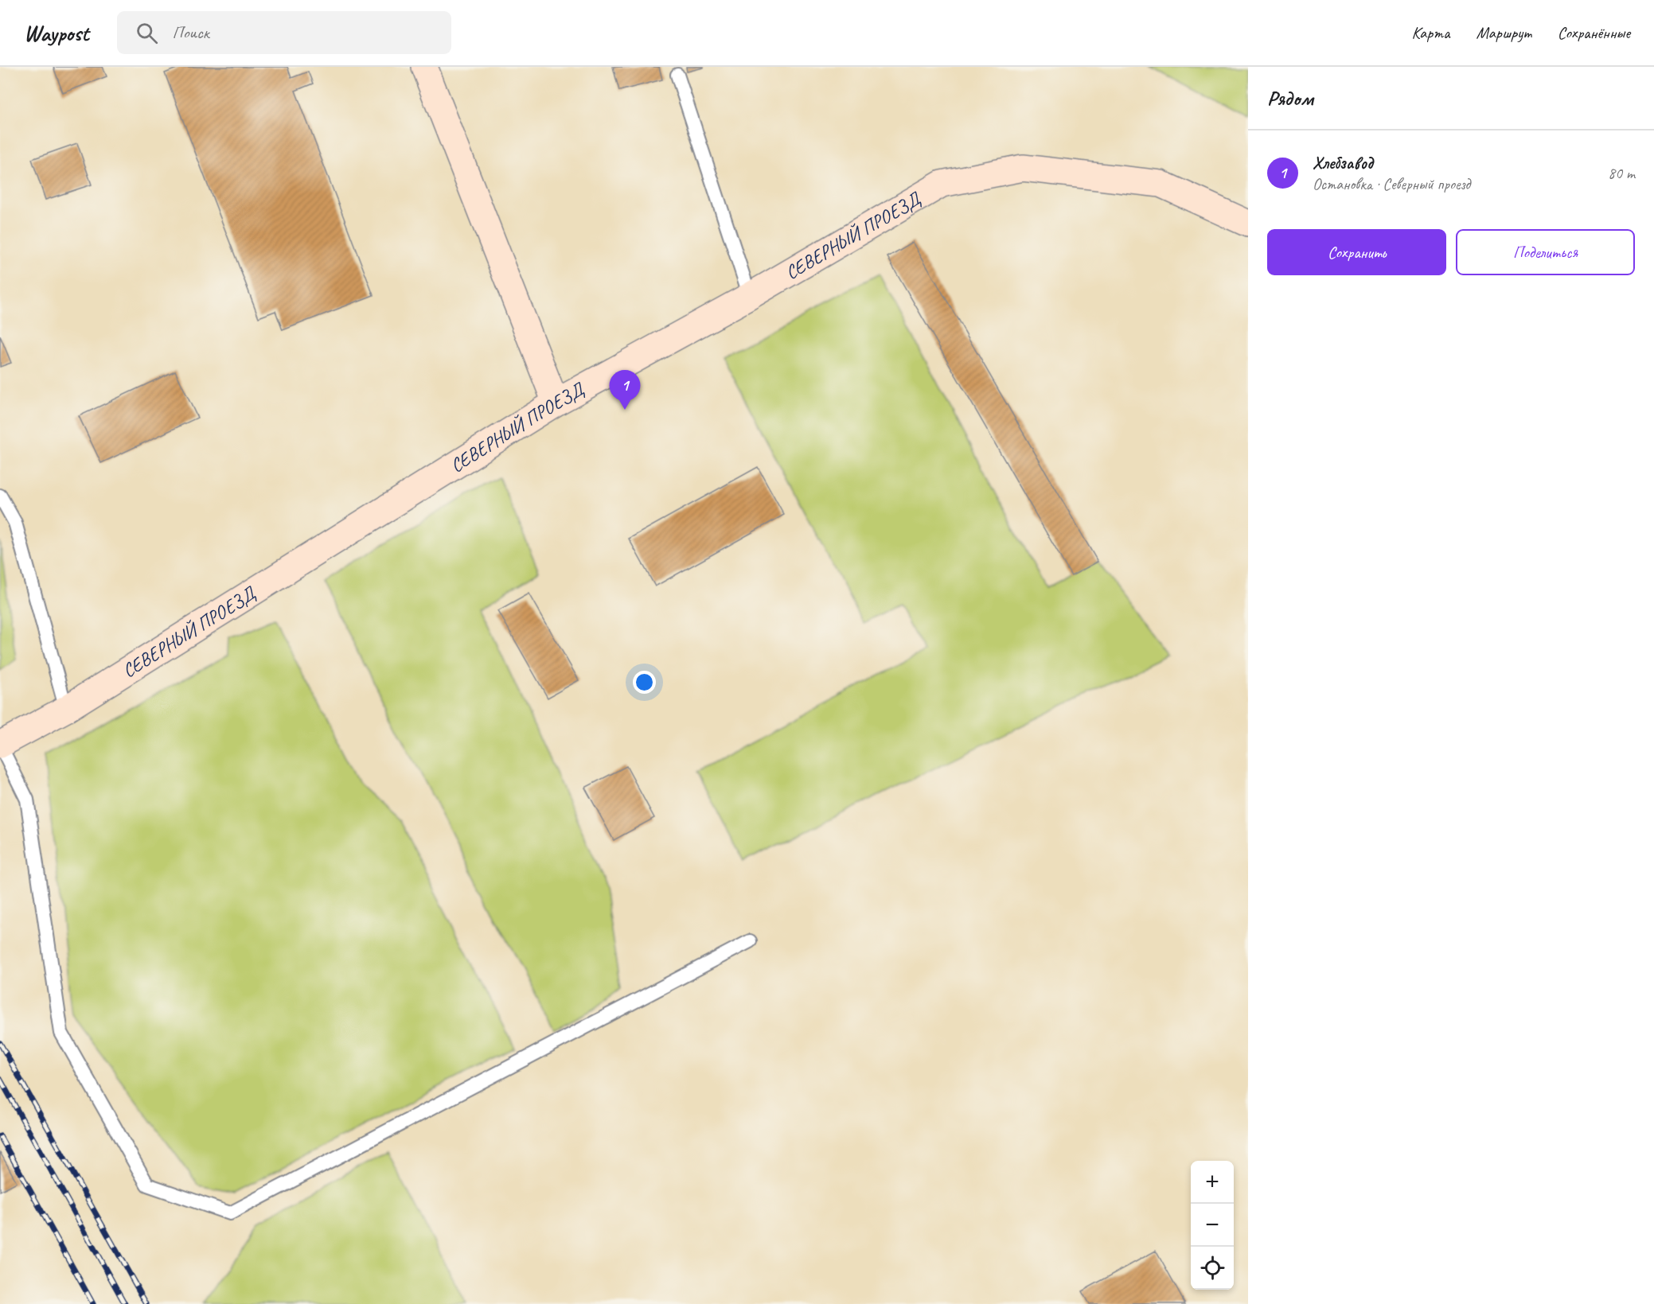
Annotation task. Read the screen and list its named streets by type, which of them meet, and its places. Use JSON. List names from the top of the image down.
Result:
{
  "streets": {
    "street": ["СЕВЕРНЫЙ ПРОЕЗД"]
  },
  "page": {
    "header": "Waypost",
    "search": "Поиск",
    "nav": ["Карта", "Маршрут", "Сохранённые"],
    "heading": "Рядом",
    "list": [
      {
        "mark": "1",
        "name": "Хлебзавод",
        "note": "Остановка · Северный проезд",
        "value": "80 m"
      }
    ],
    "buttons": ["Сохранить", "Поделиться"],
    "pins": "1",
    "map_buttons": ["+", "−"]
  }
}
